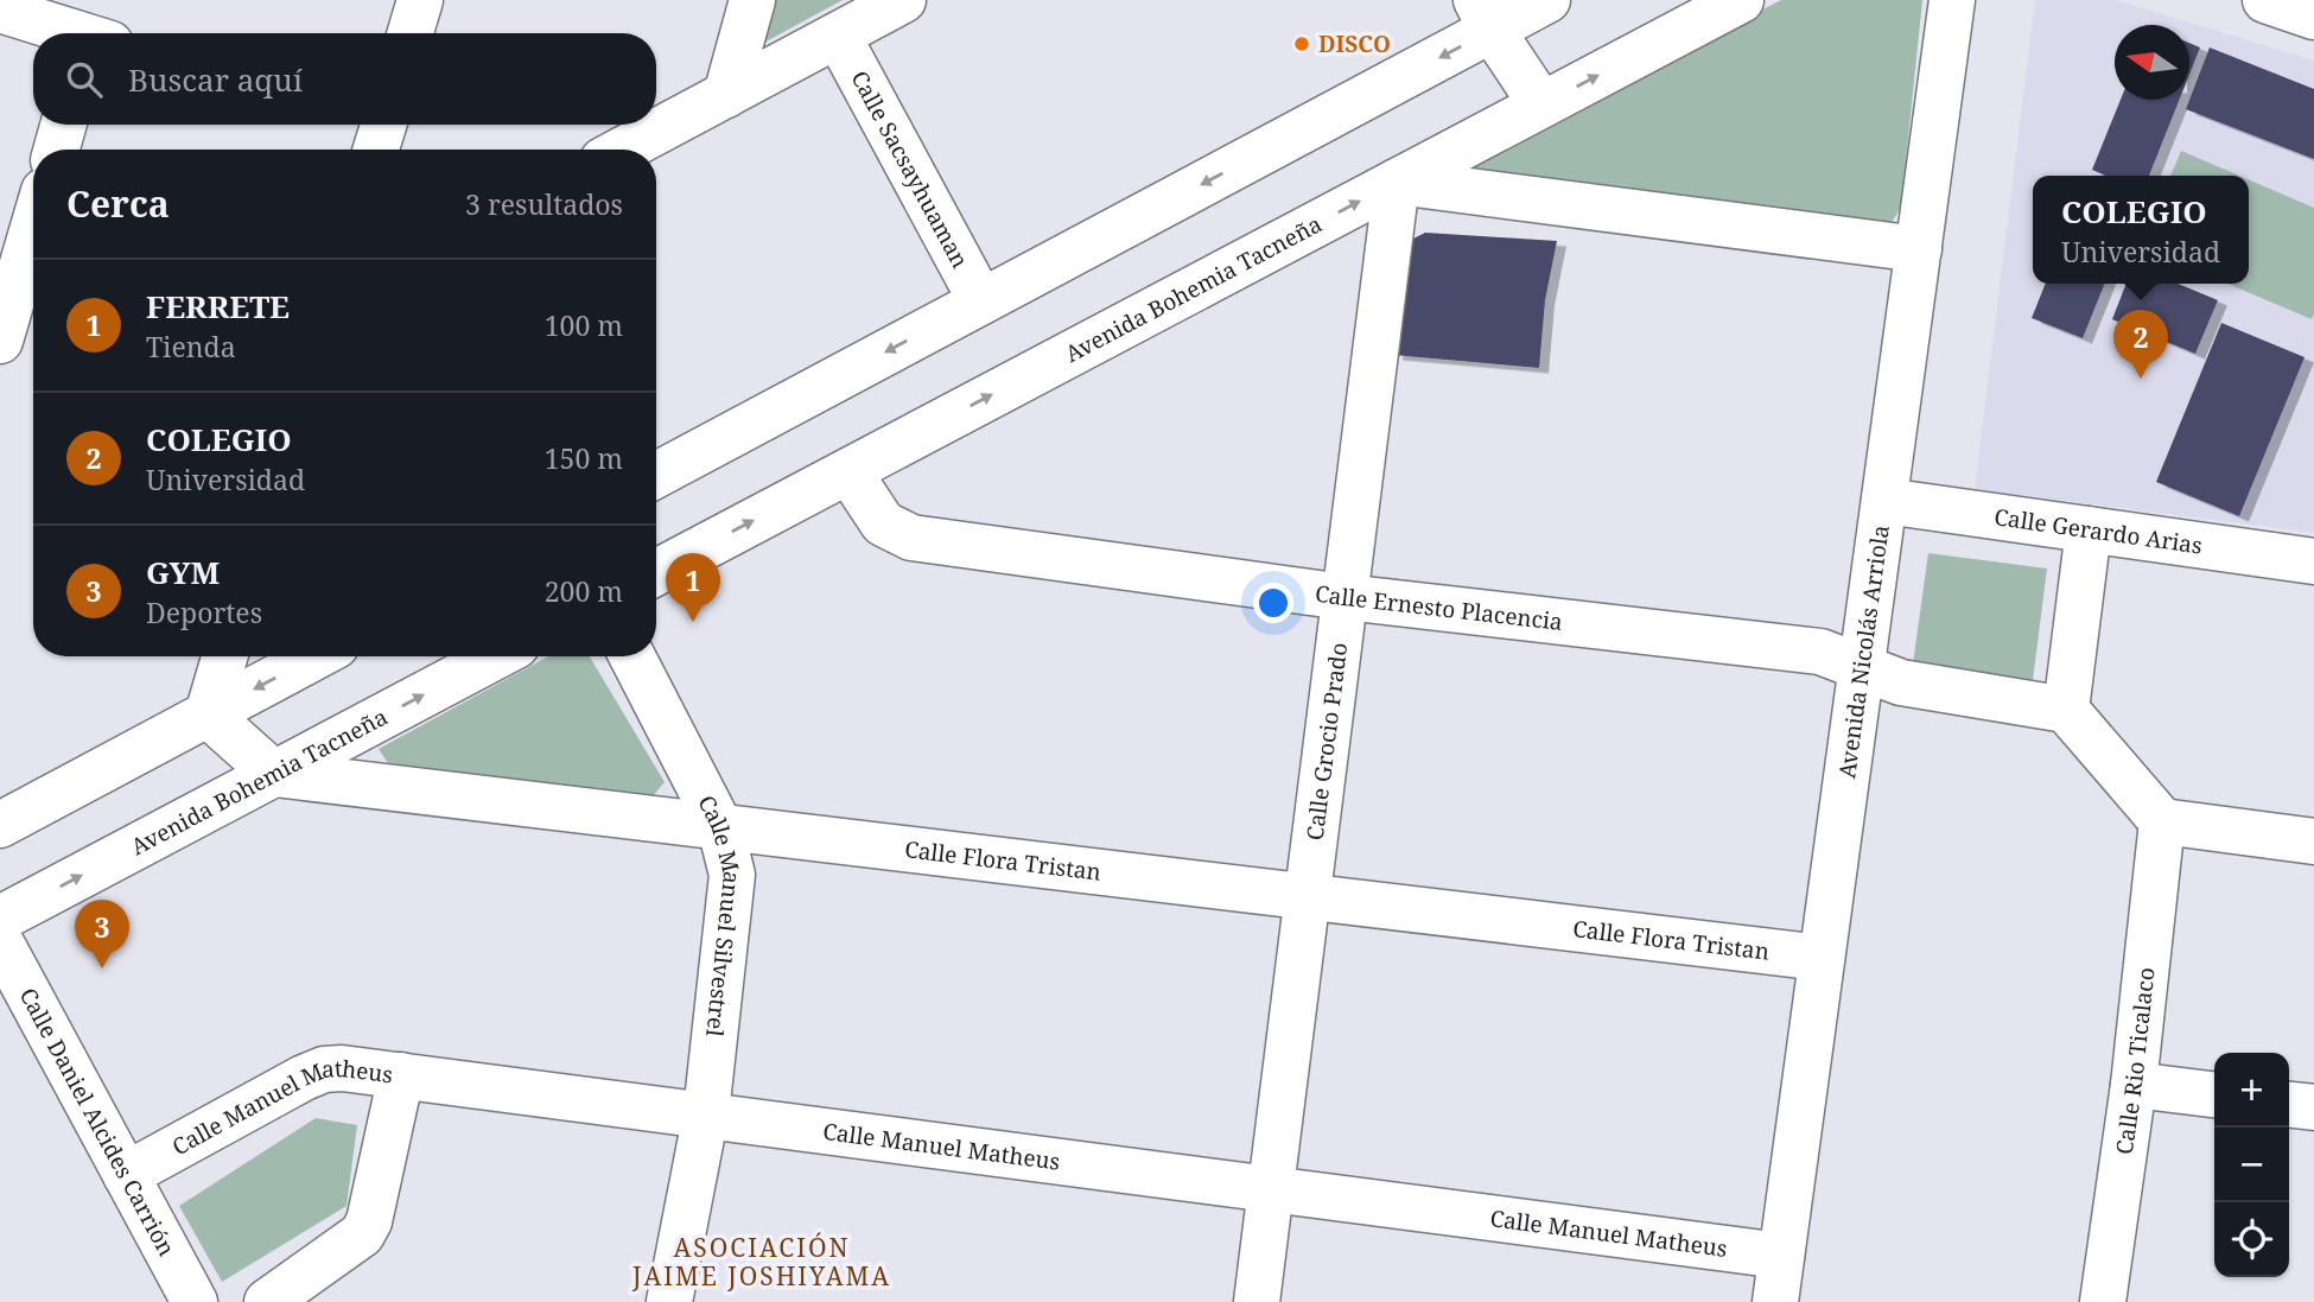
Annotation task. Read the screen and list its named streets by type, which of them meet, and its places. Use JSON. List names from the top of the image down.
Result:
{
  "streets": {
    "street": [
      "Calle Sacsayhuaman",
      "Avenida Bohemia Tacneña",
      "Calle Gerardo Arias",
      "Calle Ernesto Placencia",
      "Avenida Nicolás Arriola",
      "Calle Grocio Prado",
      "Calle Flora Tristan",
      "Calle Manuel Silvestrel",
      "Calle Rio Ticalaco",
      "Calle Manuel Matheus",
      "Calle Daniel Alcides Carrión"
    ]
  },
  "crossings": [
    ["Avenida Bohemia Tacneña", "Calle Ernesto Placencia"],
    ["Avenida Bohemia Tacneña", "Calle Grocio Prado"],
    ["Avenida Bohemia Tacneña", "Calle Flora Tristan"],
    ["Calle Gerardo Arias", "Avenida Nicolás Arriola"],
    ["Calle Ernesto Placencia", "Avenida Nicolás Arriola"],
    ["Calle Ernesto Placencia", "Calle Grocio Prado"],
    ["Avenida Nicolás Arriola", "Calle Flora Tristan"],
    ["Avenida Nicolás Arriola", "Calle Manuel Matheus"],
    ["Calle Grocio Prado", "Calle Flora Tristan"],
    ["Calle Grocio Prado", "Calle Manuel Matheus"],
    ["Calle Flora Tristan", "Calle Manuel Silvestrel"],
    ["Calle Manuel Silvestrel", "Calle Manuel Matheus"],
    ["Calle Manuel Matheus", "Calle Daniel Alcides Carrión"]
  ],
  "districts": ["ASOCIACIÓN JAIME JOSHIYAMA"],
  "places": ["DISCO"],
  "north": "left",
  "page": {
    "search": "Buscar aquí",
    "heading": ["Cerca", "3 resultados"],
    "popup": ["COLEGIO", "Universidad"],
    "list": [
      {
        "mark": "1",
        "name": "FERRETE",
        "note": "Tienda",
        "value": "100 m"
      },
      {
        "mark": "2",
        "name": "COLEGIO",
        "note": "Universidad",
        "value": "150 m"
      },
      {
        "mark": "3",
        "name": "GYM",
        "note": "Deportes",
        "value": "200 m"
      }
    ],
    "pins": ["2", "1", "3"],
    "map_buttons": ["+", "−"]
  }
}
